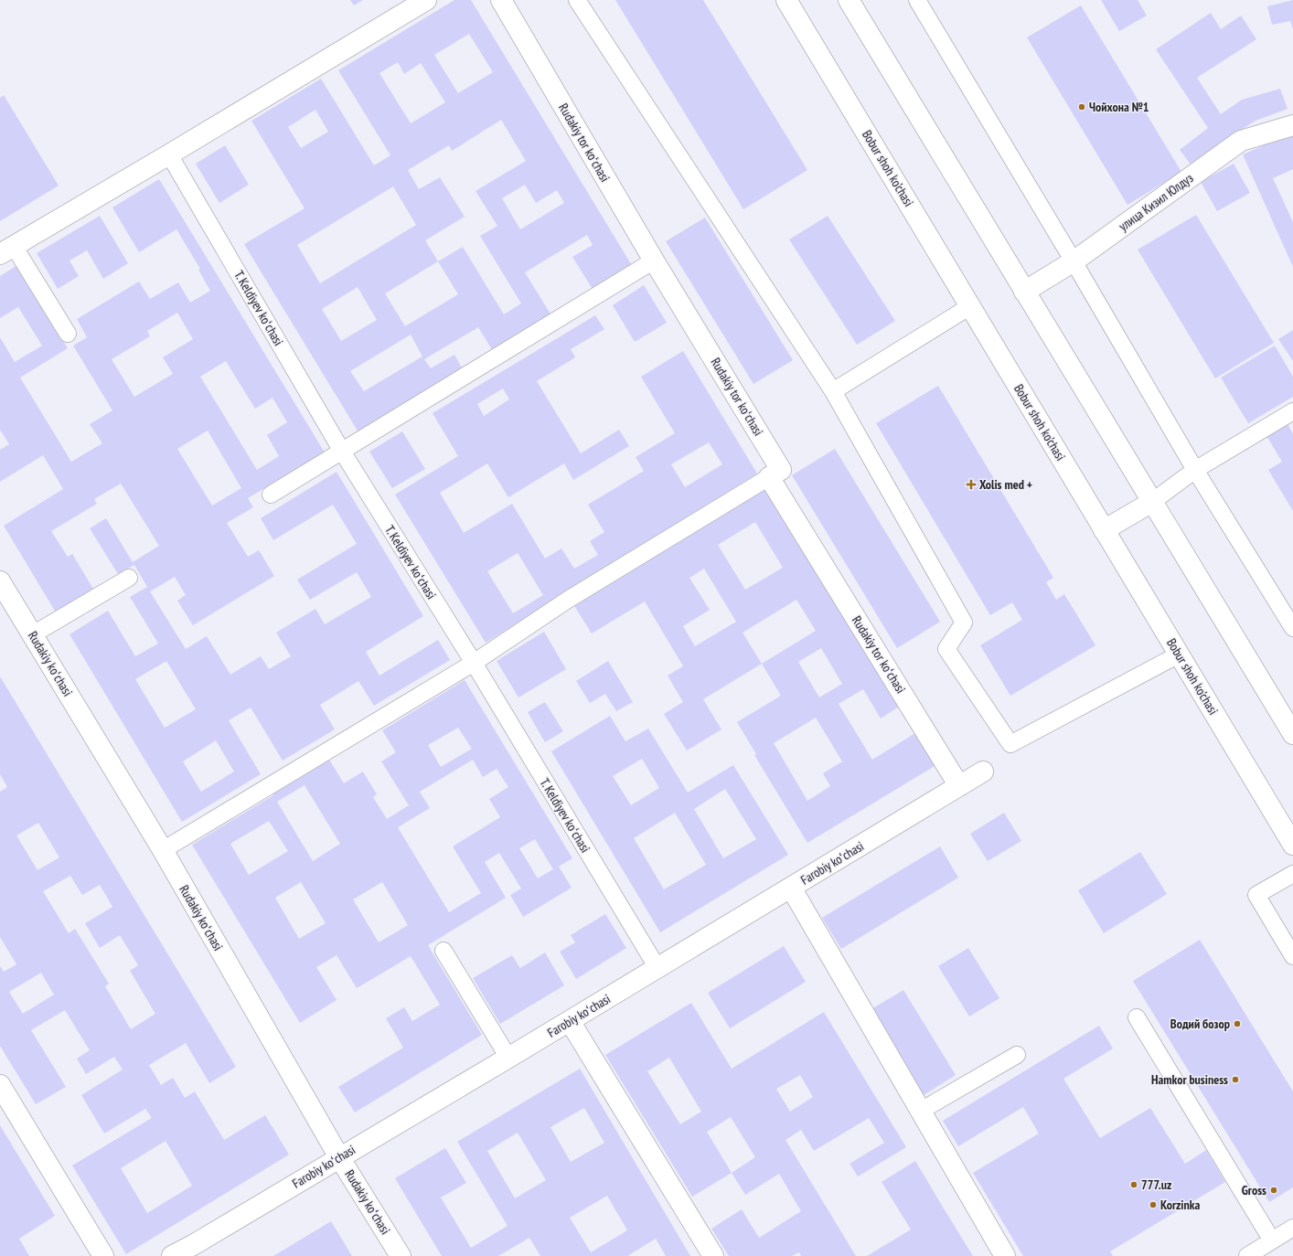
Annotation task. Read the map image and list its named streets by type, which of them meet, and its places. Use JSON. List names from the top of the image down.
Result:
{
  "streets": {
    "street": [
      "Rudakiy tor koʻchasi",
      "Bobur shoh ko'chasi",
      "улица Кизил Юлдуз",
      "Rudakiy koʻchasi",
      "Farobiy koʻchasi"
    ],
    "lane": ["T. Keldiyev koʻchasi"]
  },
  "crossings": [
    ["Rudakiy tor koʻchasi", "Farobiy koʻchasi"],
    ["T. Keldiyev koʻchasi", "Farobiy koʻchasi"],
    ["Rudakiy koʻchasi", "Farobiy koʻchasi"]
  ],
  "places": {
    "other": [
      "Чойхона №1",
      "Водий бозор",
      "Hamkor business",
      "777.uz",
      "Gross",
      "Korzinka"
    ],
    "health": ["Xolis med +"]
  }
}
